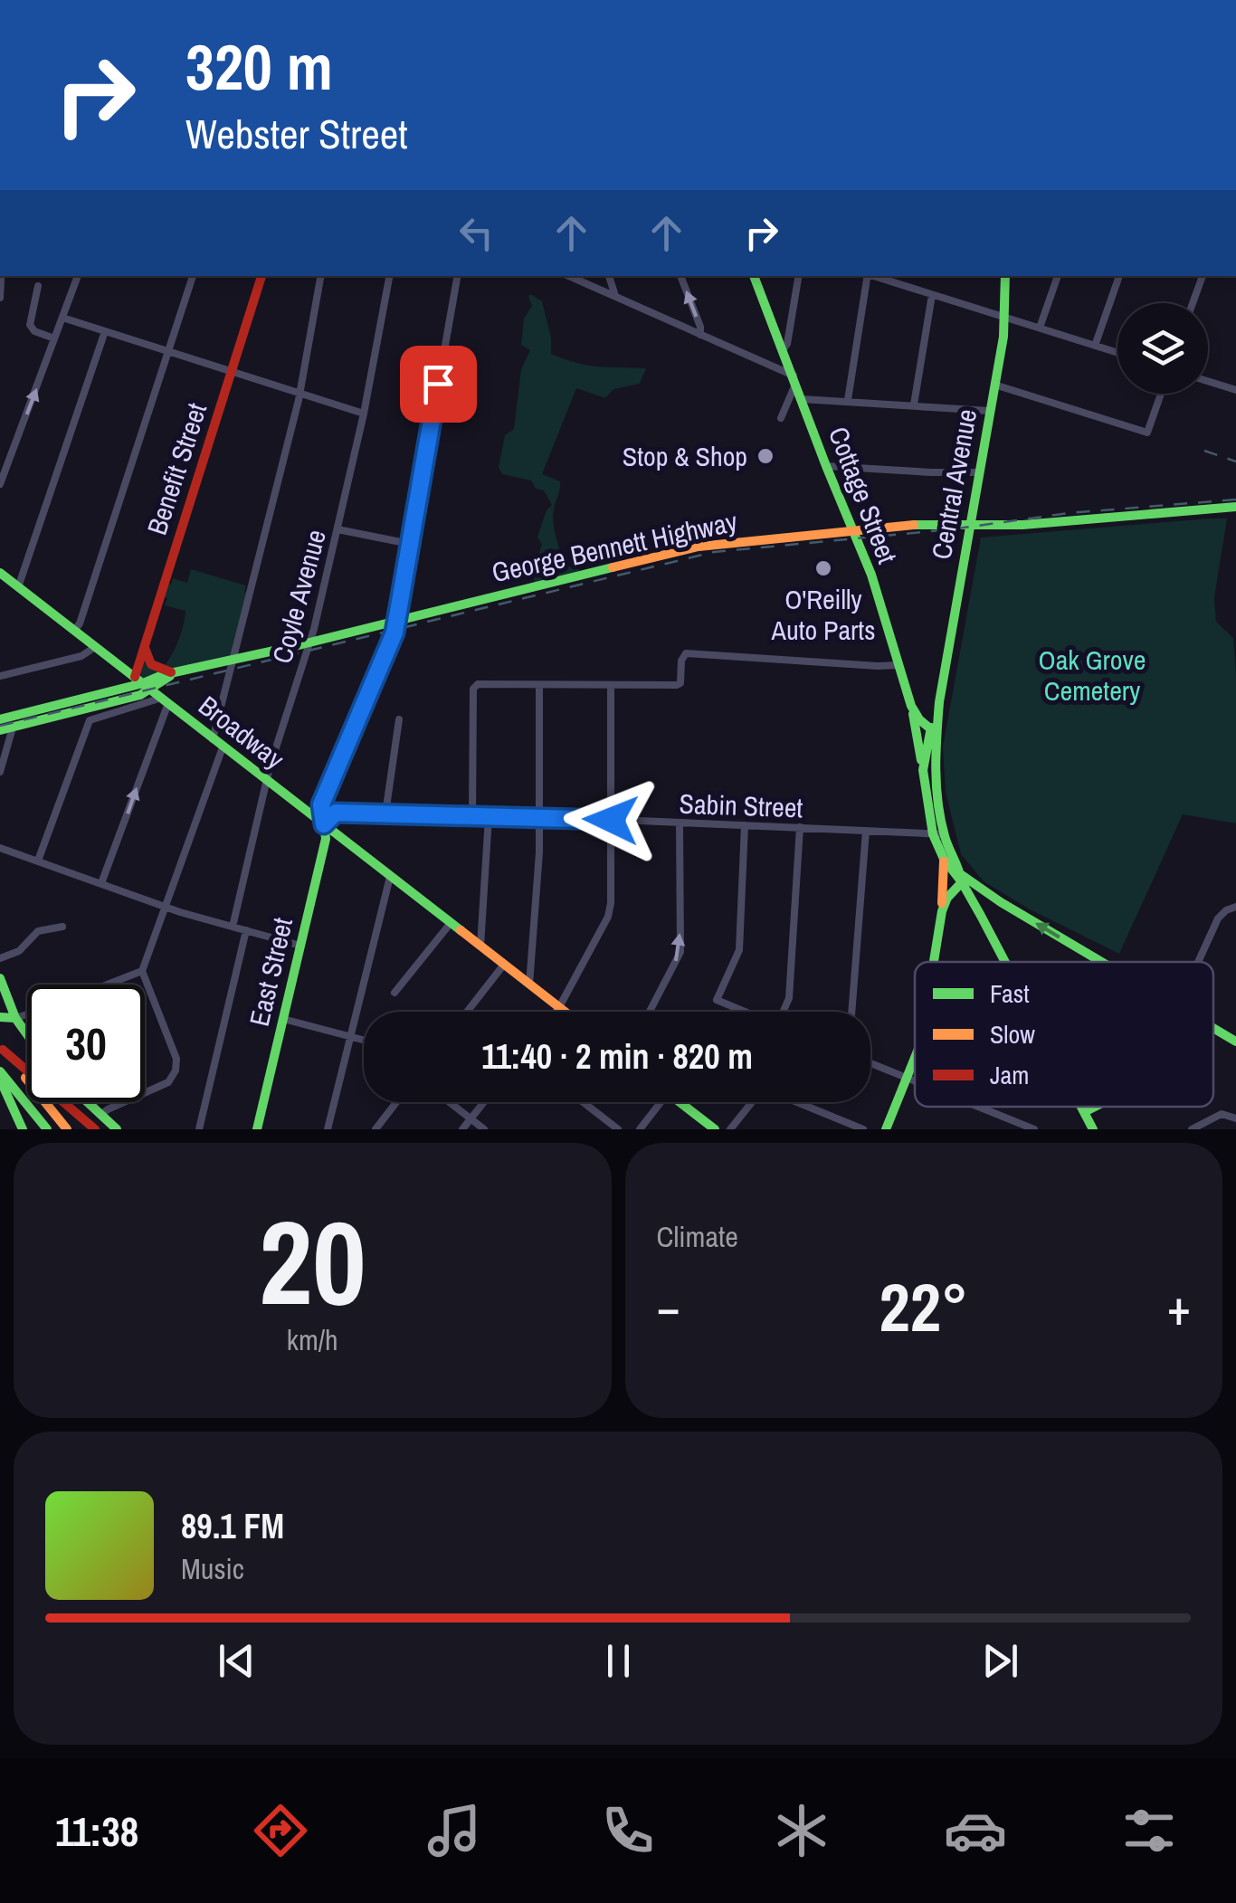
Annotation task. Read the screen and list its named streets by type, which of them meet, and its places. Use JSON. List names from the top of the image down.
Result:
{
  "streets": {
    "main road": [
      "Benefit Street",
      "Central Avenue",
      "Cottage Street",
      "George Bennett Highway",
      "Broadway",
      "East Street"
    ],
    "street": ["Coyle Avenue", "Sabin Street"]
  },
  "crossings": [
    ["Benefit Street", "George Bennett Highway"],
    ["Benefit Street", "Broadway"],
    ["Central Avenue", "Cottage Street"],
    ["Central Avenue", "George Bennett Highway"],
    ["Central Avenue", "Sabin Street"],
    ["Cottage Street", "George Bennett Highway"],
    ["George Bennett Highway", "Coyle Avenue"],
    ["George Bennett Highway", "Broadway"],
    ["Coyle Avenue", "Broadway"],
    ["Broadway", "Sabin Street"],
    ["Broadway", "East Street"],
    ["Sabin Street", "East Street"]
  ],
  "parks": ["Oak Grove Cemetery"],
  "places": ["Stop & Shop", "O'Reilly Auto Parts"],
  "legend": ["Fast", "Slow", "Jam"],
  "page": {
    "turn": ["320 m", "Webster Street"],
    "limit": "30",
    "trip": "11:40 · 2 min · 820 m",
    "tile": [
      ["20", "km/h"],
      "Climate"
    ],
    "heat": ["−", "22°", "+"],
    "song": ["89.1 FM", "Music"],
    "tabs": "11:38"
  }
}
